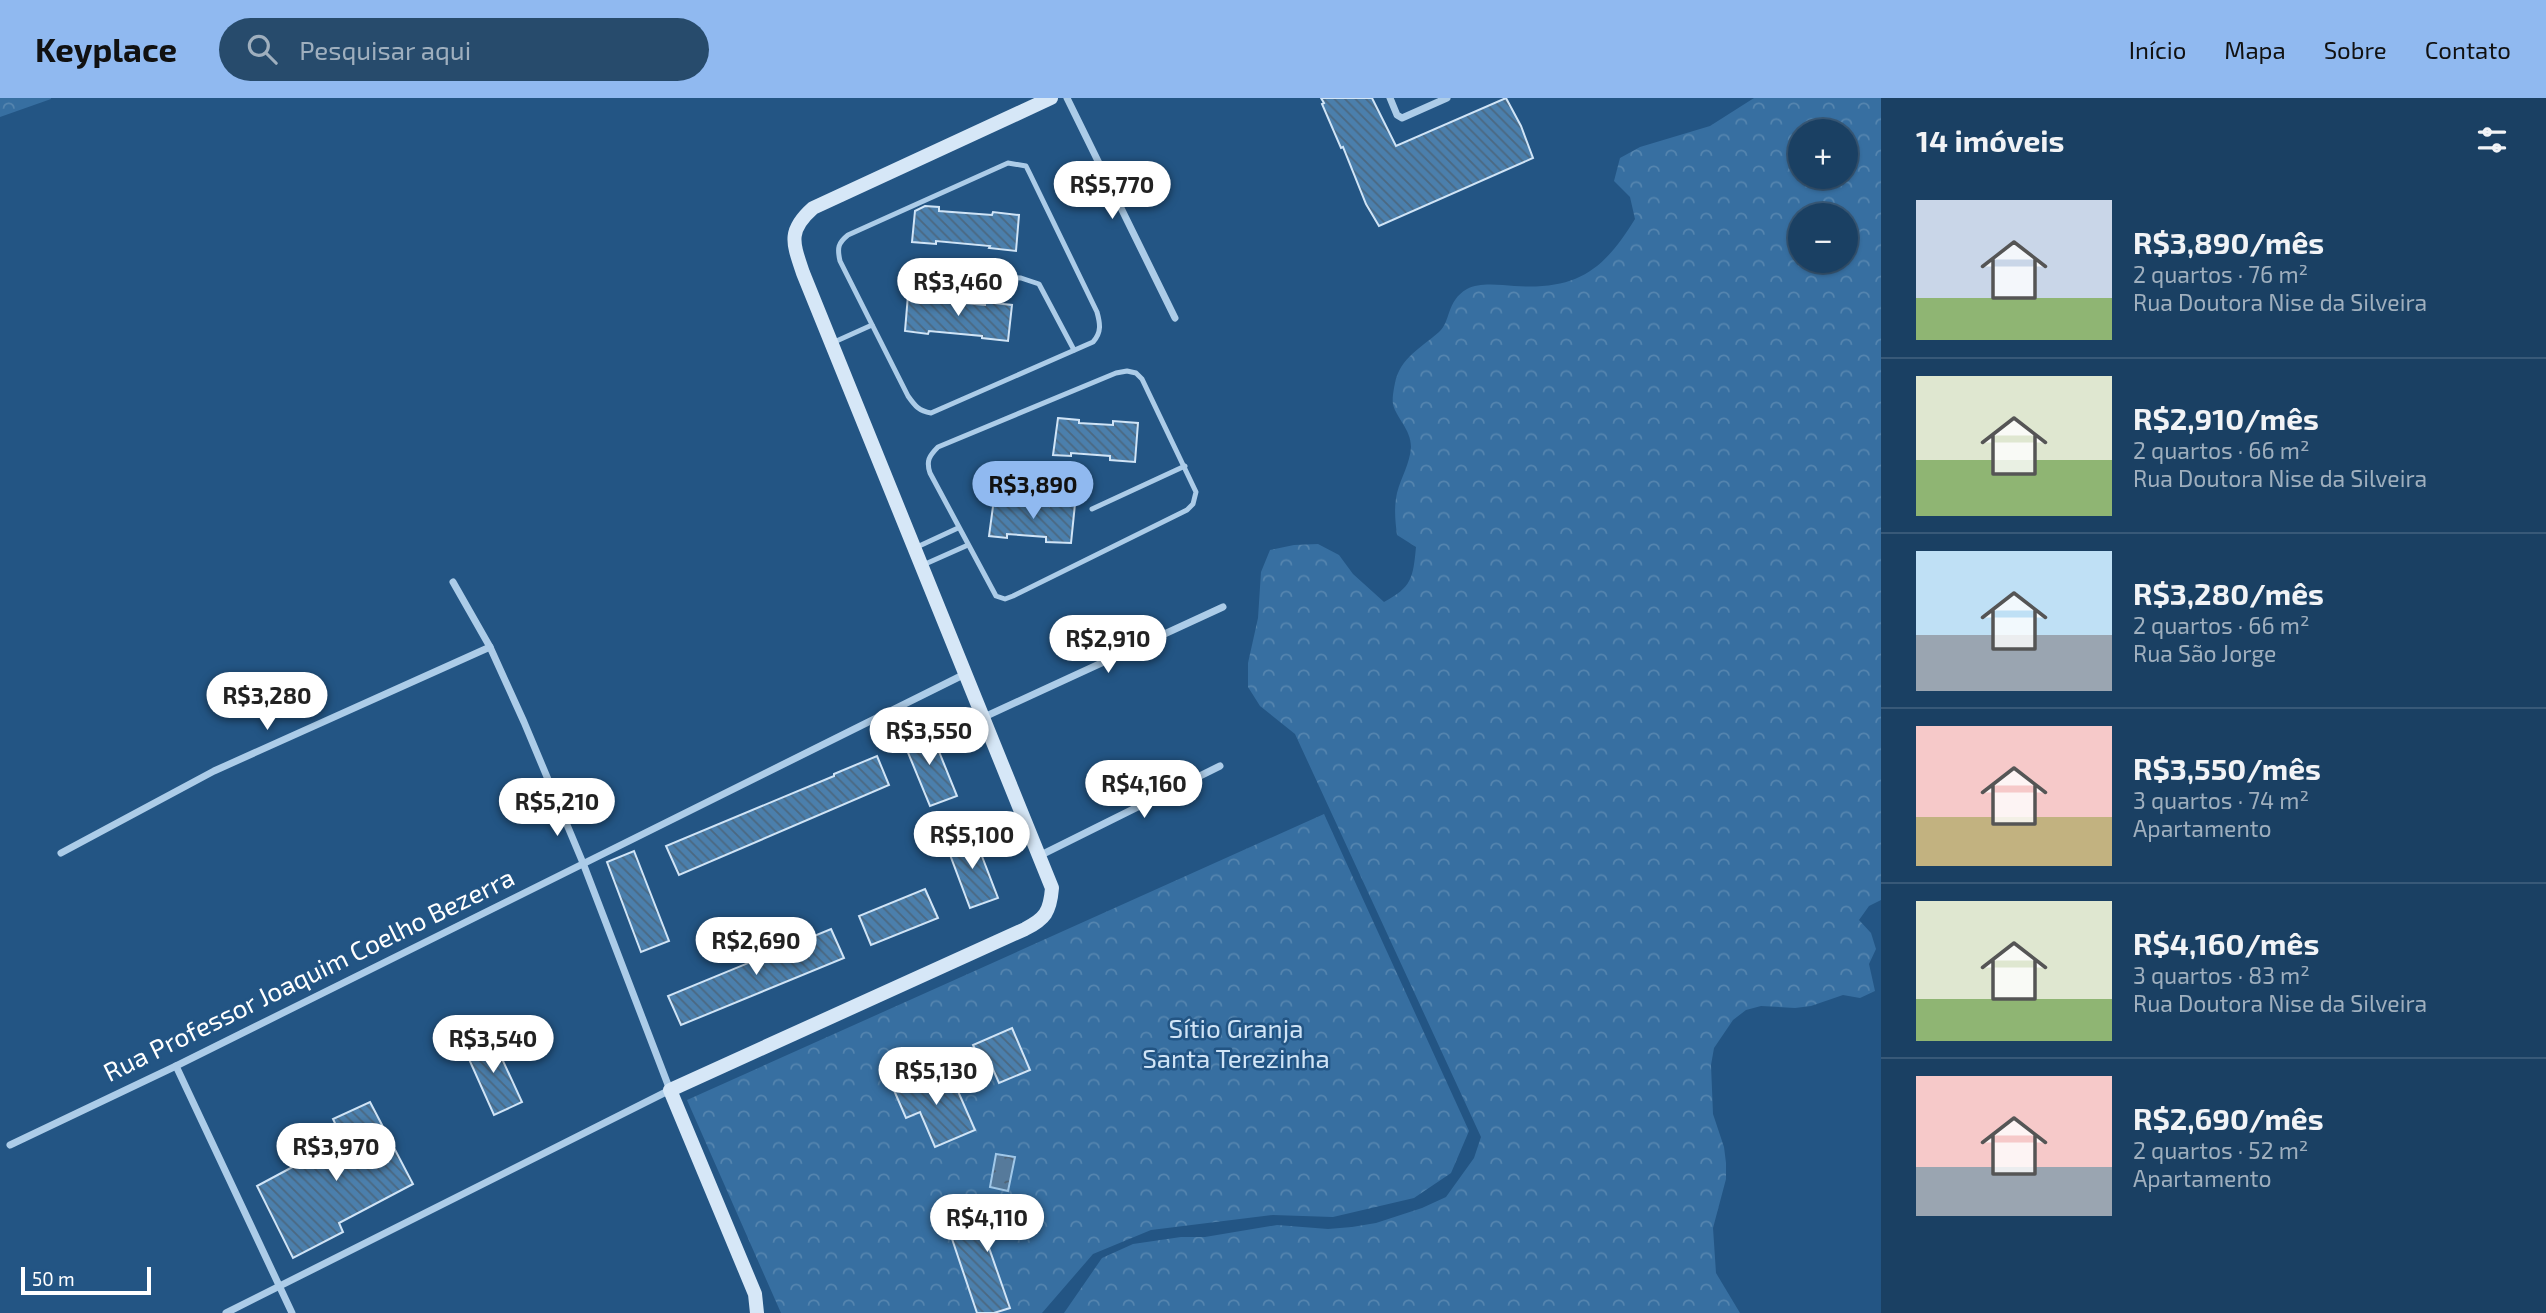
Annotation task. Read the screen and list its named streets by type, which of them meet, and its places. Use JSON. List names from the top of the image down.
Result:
{
  "streets": {
    "street": ["Rua Professor Joaquim Coelho Bezerra"]
  },
  "parks": ["Sítio Granja Santa Terezinha"],
  "scale_bar": "50 m",
  "page": {
    "header": "Keyplace",
    "search": "Pesquisar aqui",
    "nav": [
      "Início",
      "Mapa",
      "Sobre",
      "Contato"
    ],
    "heading": "14 imóveis",
    "map_buttons": ["+", "−"],
    "price": [
      "R$5,770",
      "R$3,460",
      "R$3,890",
      "R$2,910",
      "R$3,280",
      "R$3,550",
      "R$4,160",
      "R$5,210",
      "R$5,100",
      "R$2,690",
      "R$3,540",
      "R$5,130",
      "R$3,970",
      "R$4,110"
    ],
    "list": [
      {
        "name": "R$3,890/mês",
        "note": "2 quartos · 76 m² · Rua Doutora Nise da Silveira"
      },
      {
        "name": "R$2,910/mês",
        "note": "2 quartos · 66 m² · Rua Doutora Nise da Silveira"
      },
      {
        "name": "R$3,280/mês",
        "note": "2 quartos · 66 m² · Rua São Jorge"
      },
      {
        "name": "R$3,550/mês",
        "note": "3 quartos · 74 m² · Apartamento"
      },
      {
        "name": "R$4,160/mês",
        "note": "3 quartos · 83 m² · Rua Doutora Nise da Silveira"
      },
      {
        "name": "R$2,690/mês",
        "note": "2 quartos · 52 m² · Apartamento"
      }
    ],
    "scale": "50 m"
  }
}
